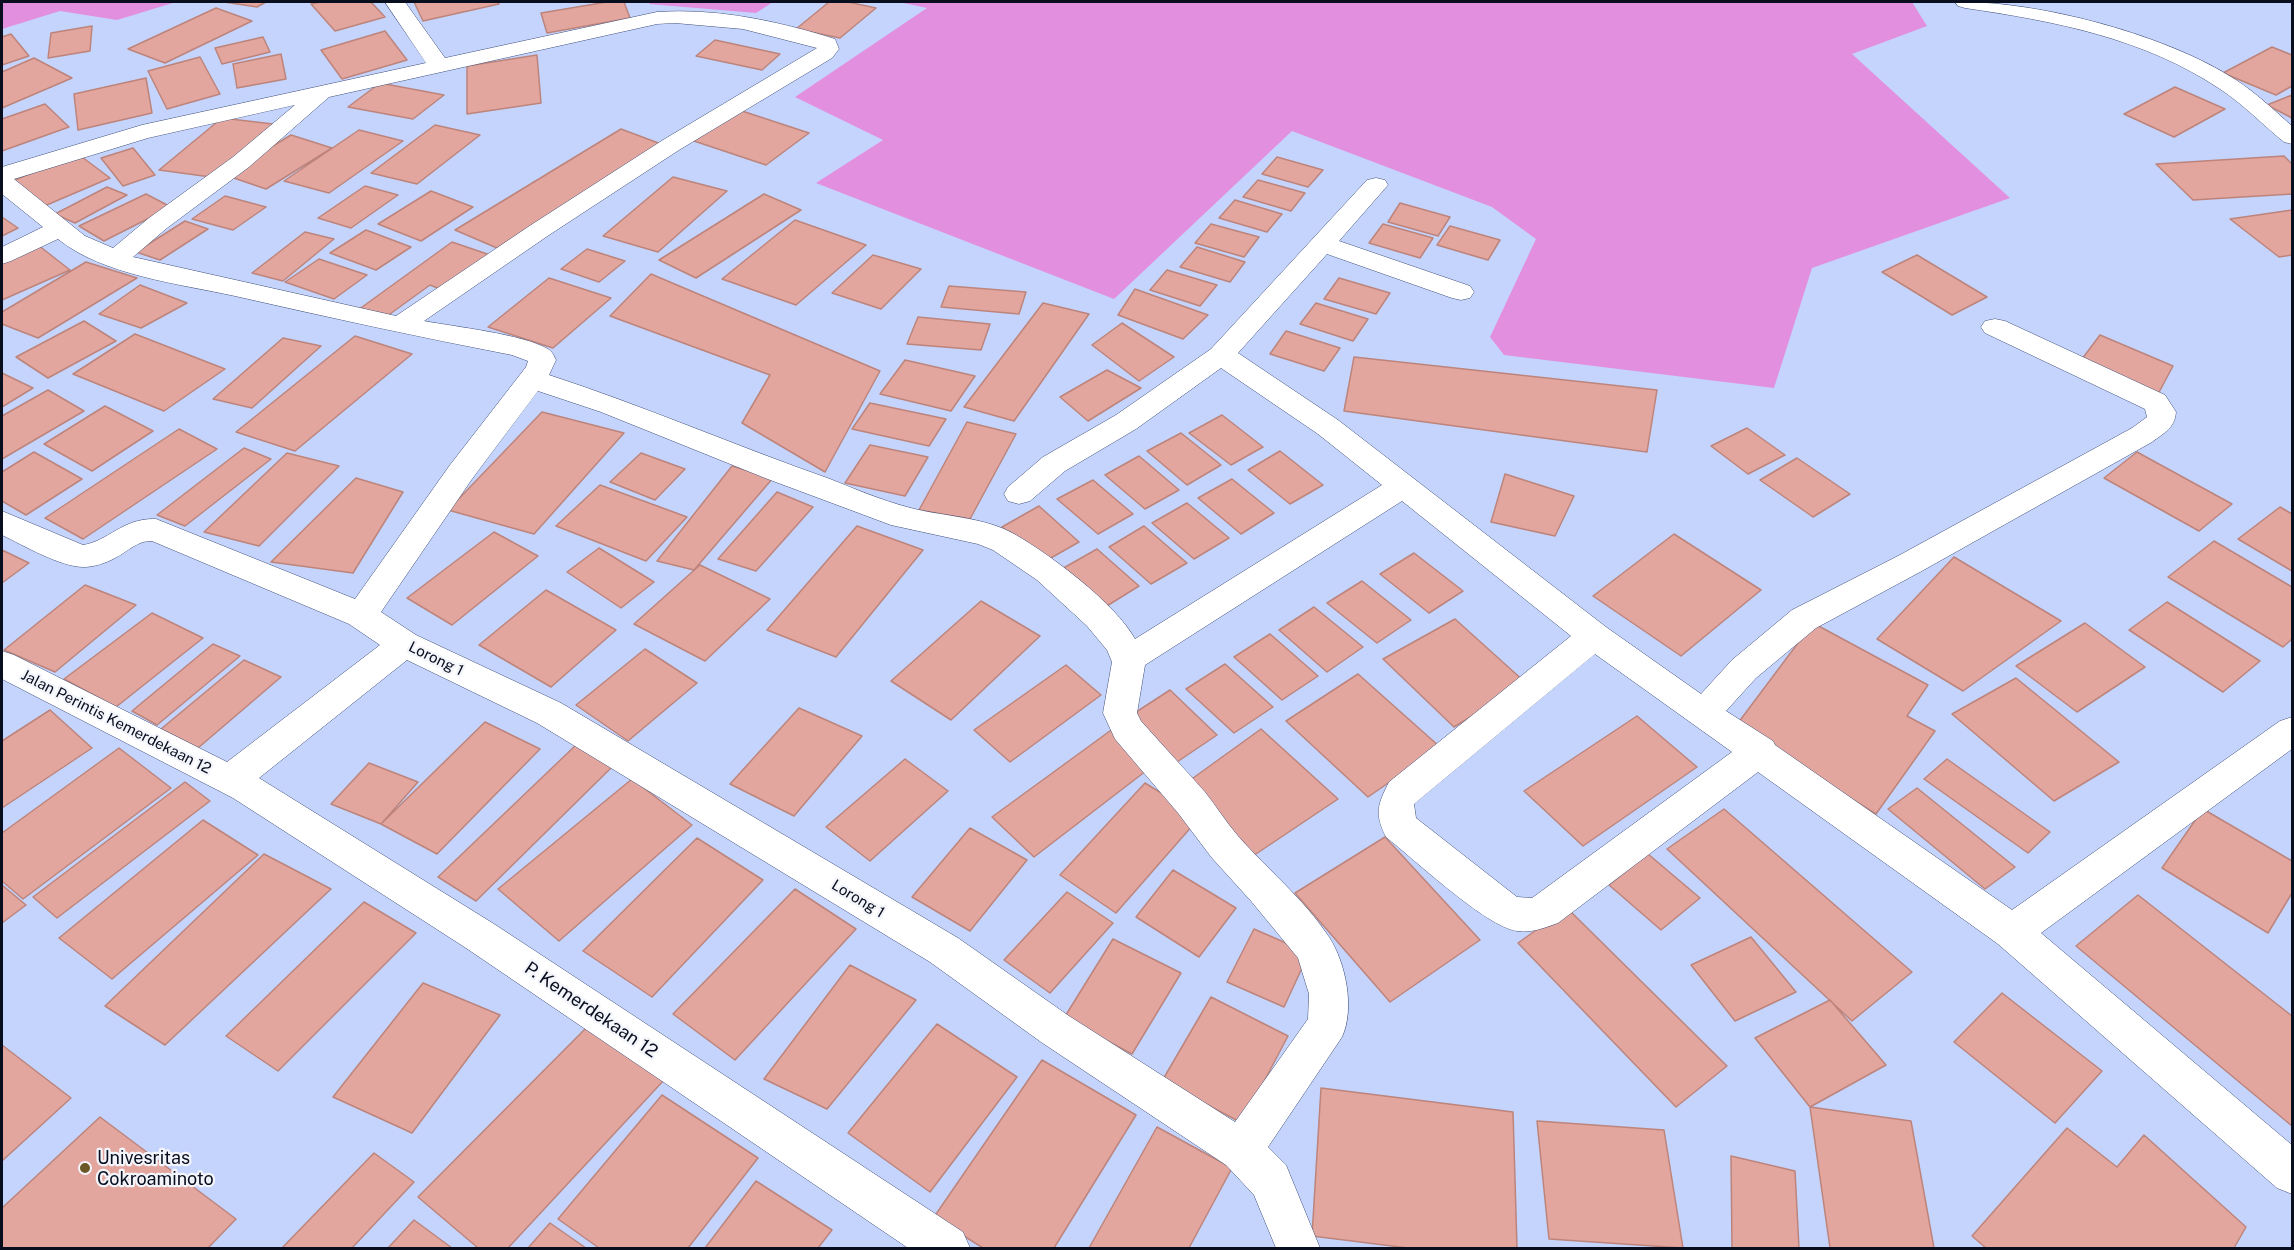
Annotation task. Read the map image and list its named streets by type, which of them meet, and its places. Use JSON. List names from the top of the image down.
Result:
{
  "streets": {
    "street": ["Lorong 1", "Jalan Perintis Kemerdekaan 12", "P. Kemerdekaan 12"]
  },
  "crossings": [
    ["Jalan Perintis Kemerdekaan 12", "P. Kemerdekaan 12"]
  ],
  "places": ["Univesritas Cokroaminoto"]
}
